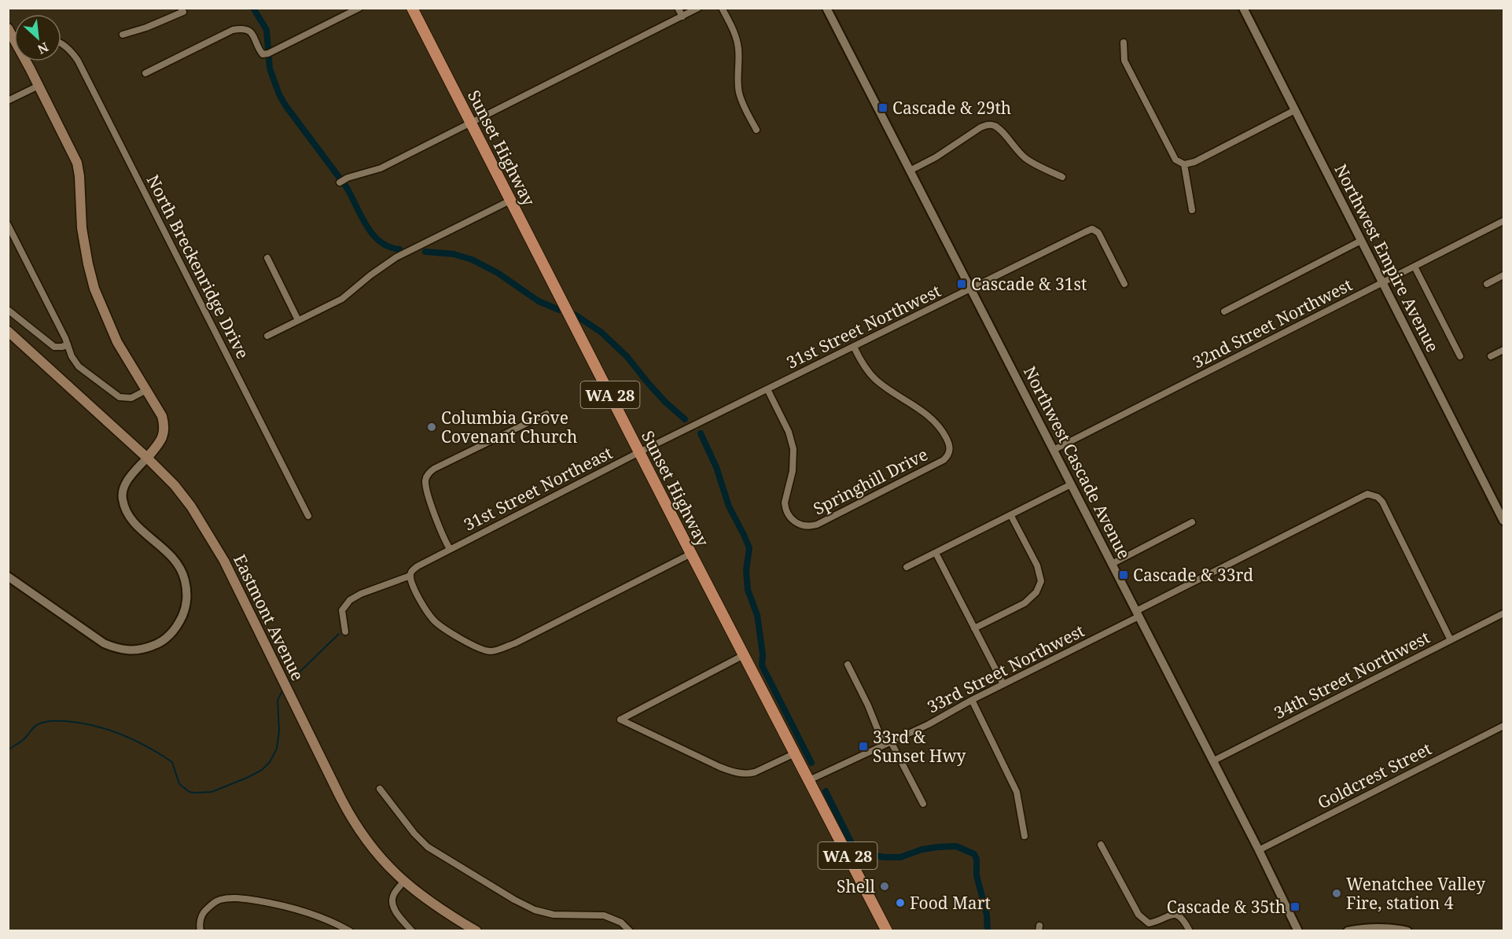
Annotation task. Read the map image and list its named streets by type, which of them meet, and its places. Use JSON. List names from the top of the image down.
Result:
{
  "streets": {
    "highway": ["Sunset Highway", "WA 28"],
    "main road": ["Eastmont Avenue"],
    "street": [
      "Northwest Empire Avenue",
      "North Breckenridge Drive",
      "32nd Street Northwest",
      "31st Street Northwest",
      "Northwest Cascade Avenue",
      "Springhill Drive",
      "31st Street Northeast",
      "33rd Street Northwest",
      "34th Street Northwest",
      "Goldcrest Street"
    ]
  },
  "crossings": [
    ["Sunset Highway", "31st Street Northwest"],
    ["Sunset Highway", "31st Street Northeast"],
    ["Sunset Highway", "33rd Street Northwest"],
    ["Northwest Empire Avenue", "32nd Street Northwest"],
    ["32nd Street Northwest", "Northwest Cascade Avenue"],
    ["31st Street Northwest", "Northwest Cascade Avenue"],
    ["31st Street Northwest", "Springhill Drive"],
    ["31st Street Northwest", "31st Street Northeast"],
    ["Northwest Cascade Avenue", "33rd Street Northwest"],
    ["Northwest Cascade Avenue", "34th Street Northwest"],
    ["Northwest Cascade Avenue", "Goldcrest Street"],
    ["33rd Street Northwest", "34th Street Northwest"]
  ],
  "places": {
    "transit": [
      "Cascade & 29th",
      "Cascade & 31st",
      "Cascade & 33rd",
      "33rd & Sunset Hwy",
      "Cascade & 35th"
    ],
    "other": [
      "Columbia Grove Covenant Church",
      "Shell",
      "Wenatchee Valley Fire, station 4",
      "Food Mart"
    ]
  },
  "north": "bottom right"
}
